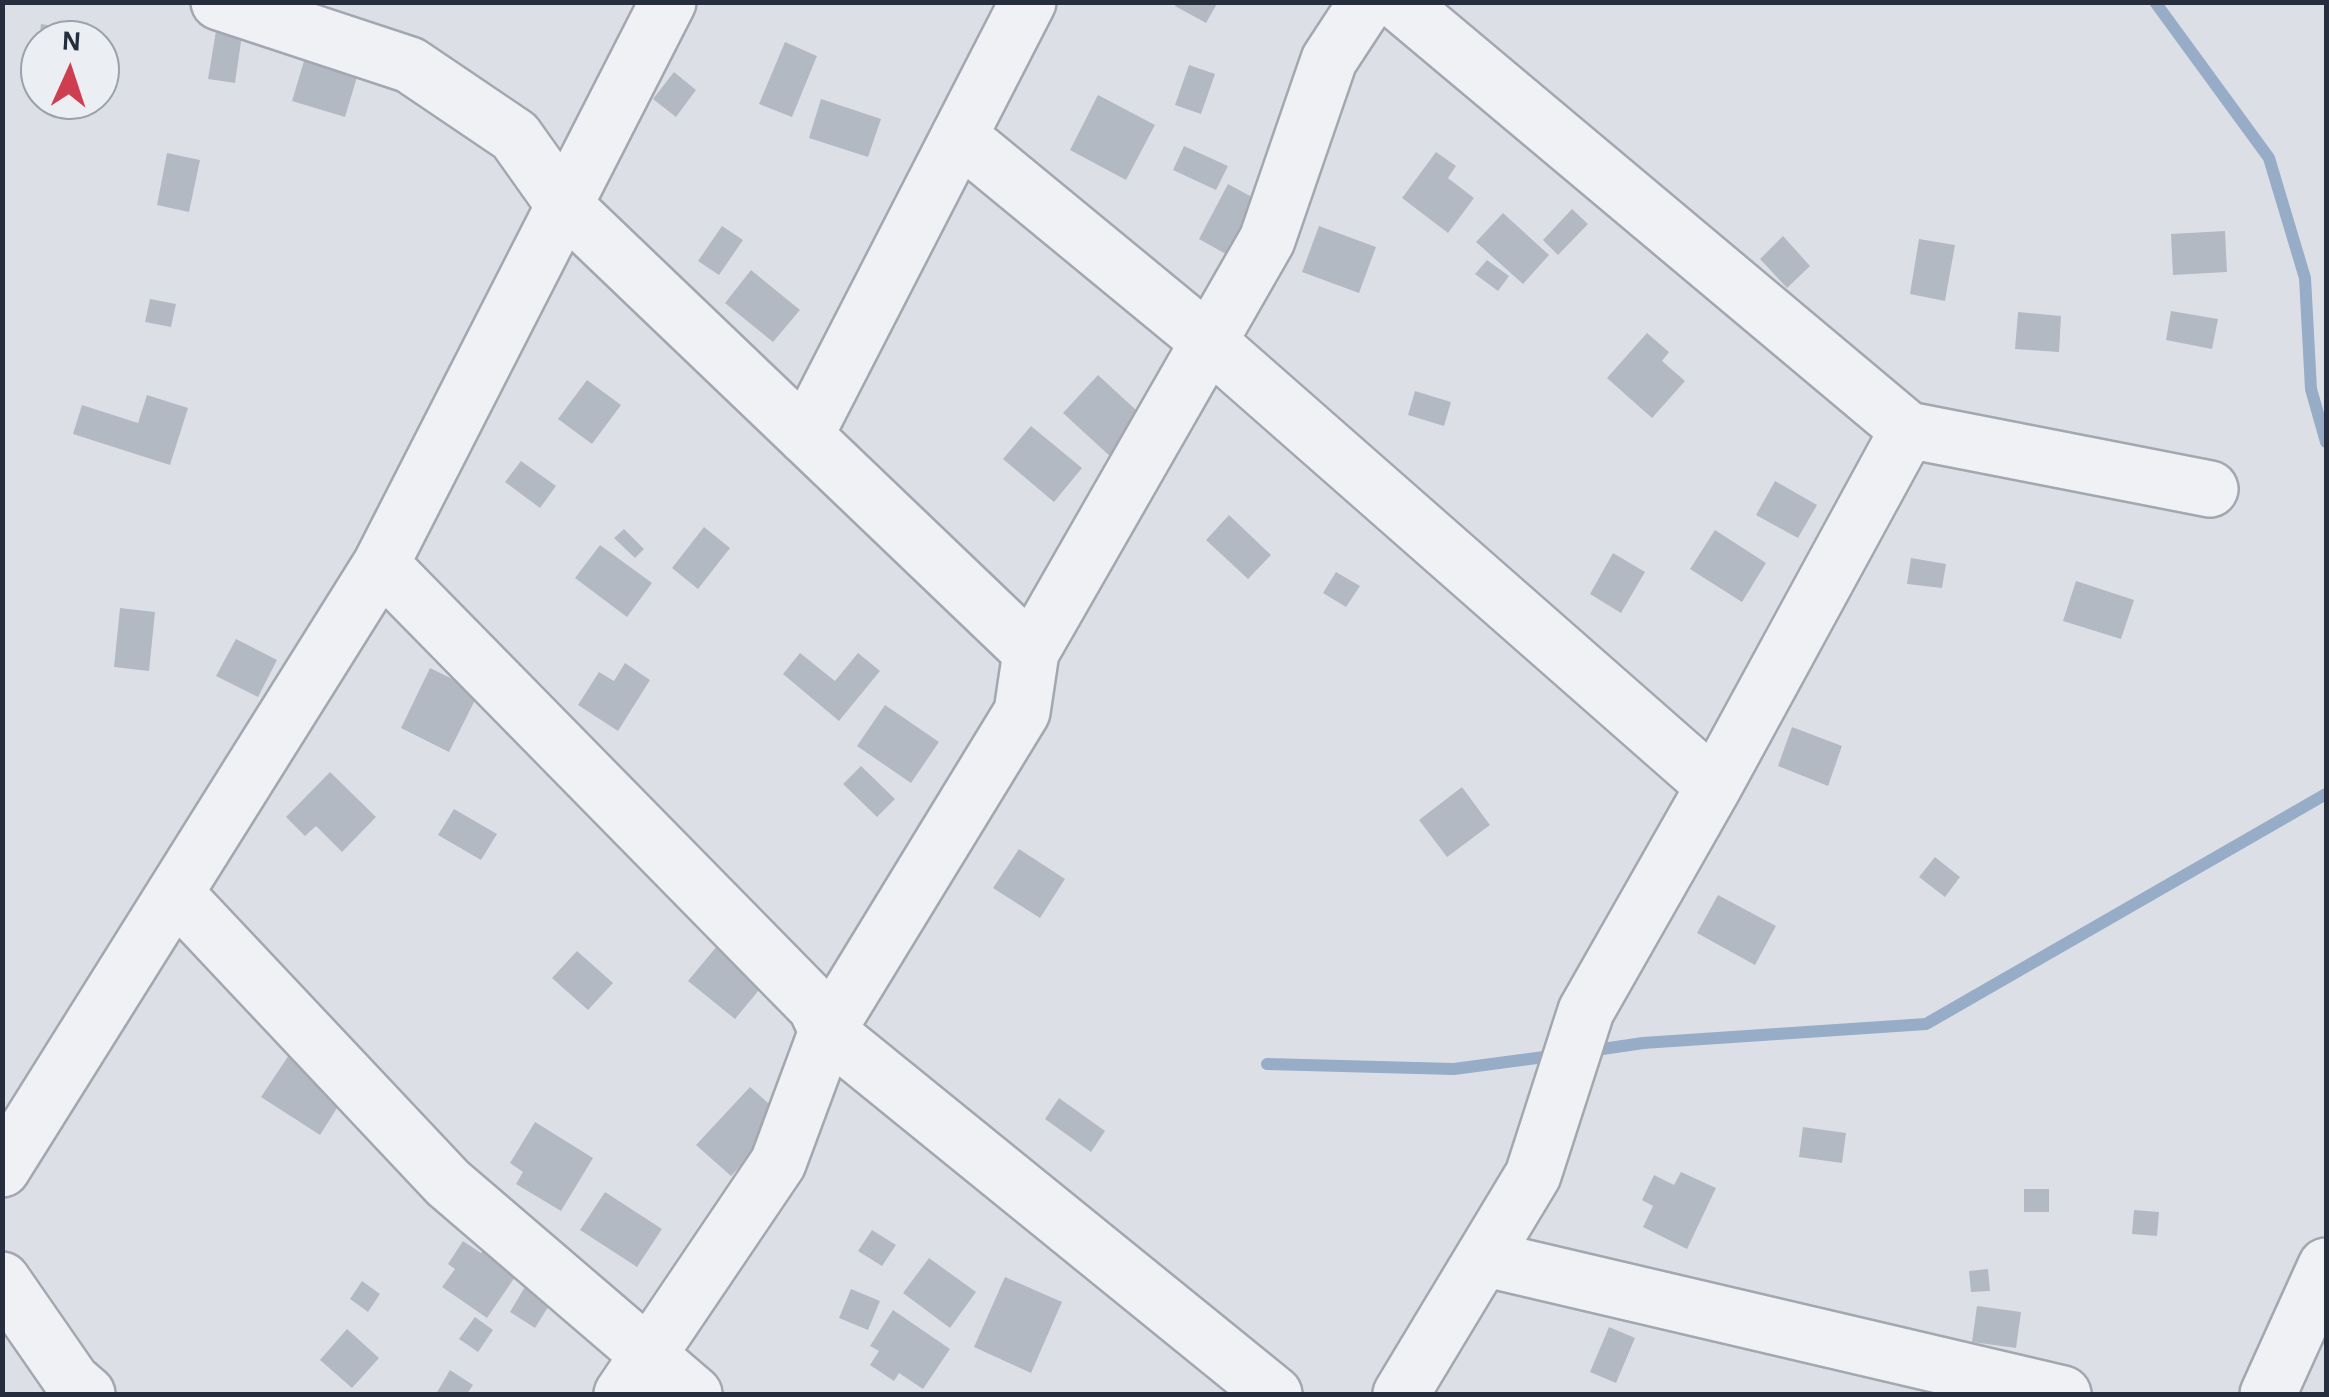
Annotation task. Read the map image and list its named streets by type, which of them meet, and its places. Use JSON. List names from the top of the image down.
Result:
{
  "north": "top"
}
